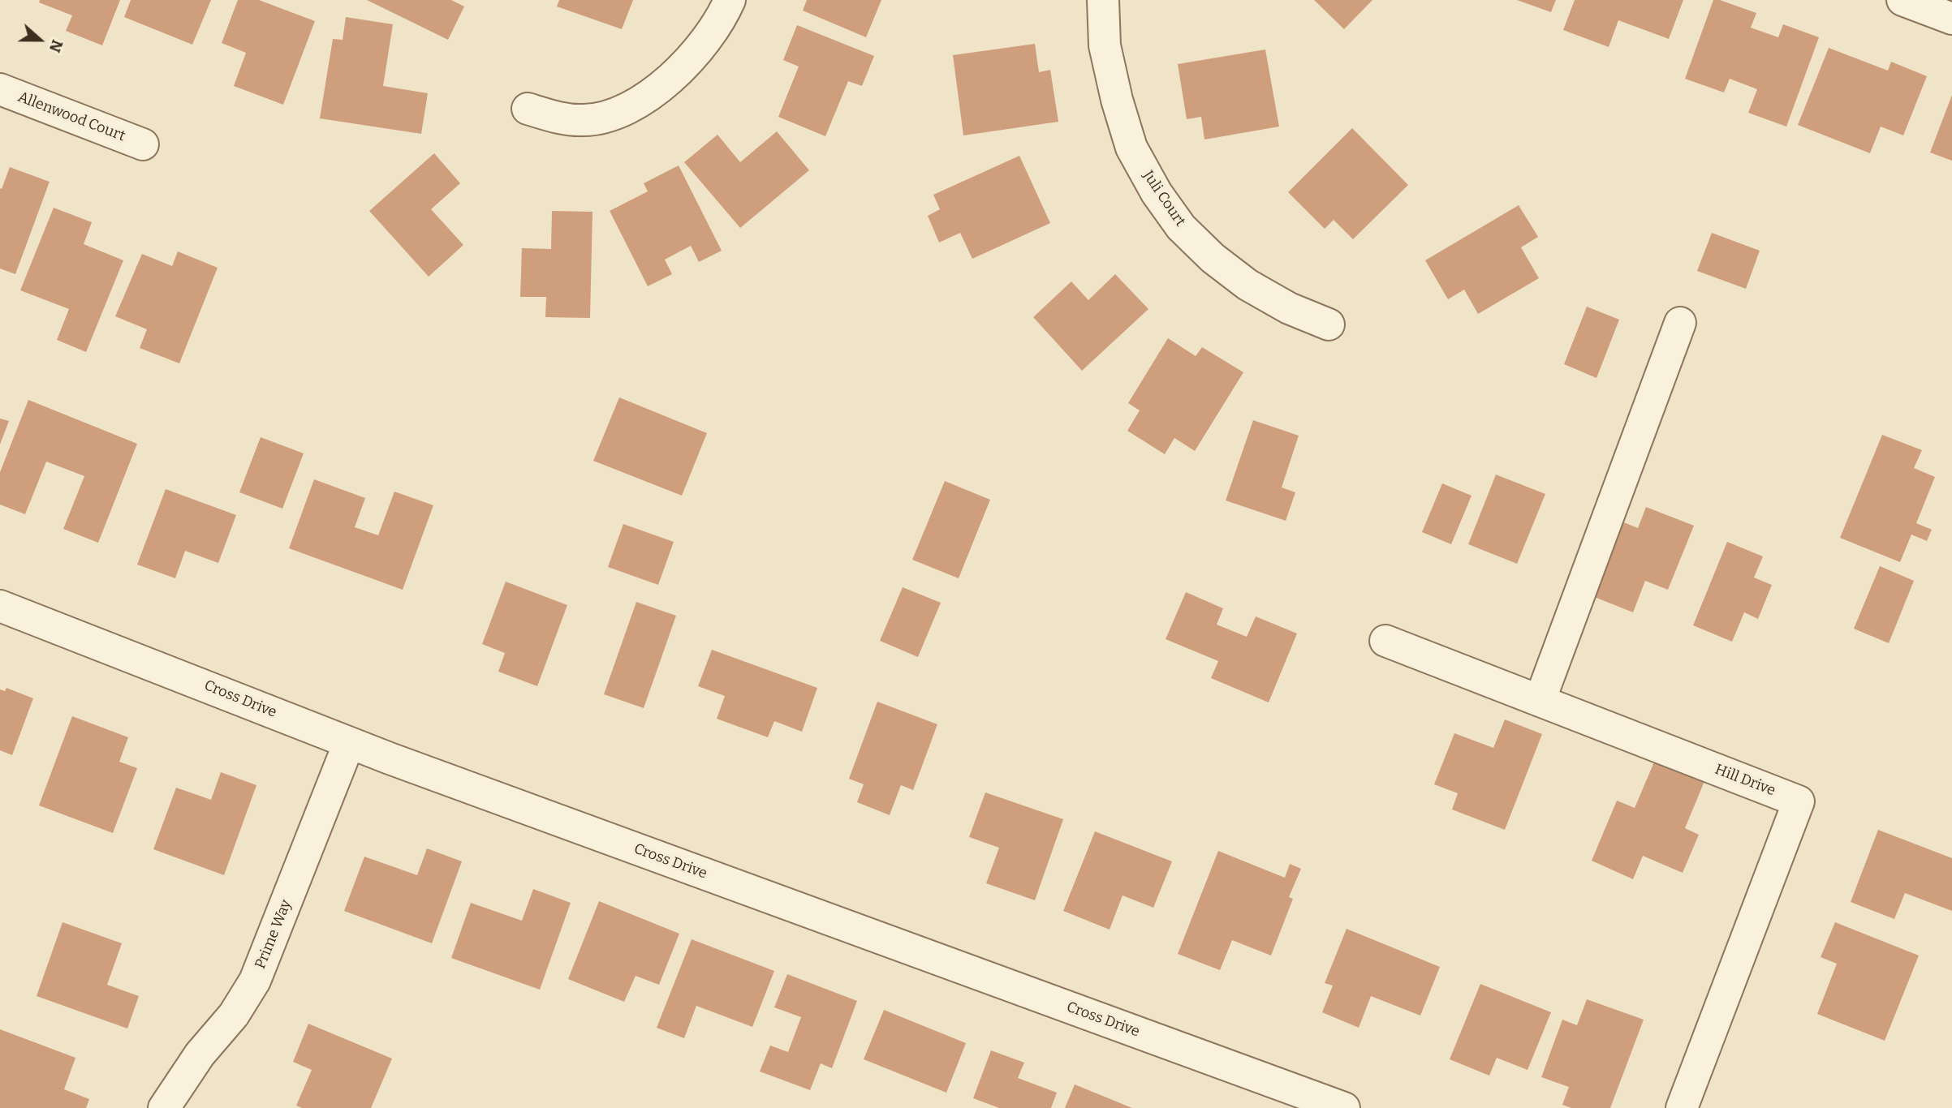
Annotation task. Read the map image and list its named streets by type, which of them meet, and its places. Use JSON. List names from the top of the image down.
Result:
{
  "streets": {
    "street": [
      "Allenwood Court",
      "Juli Court",
      "Cross Drive",
      "Hill Drive",
      "Prime Way"
    ]
  },
  "crossings": [
    ["Cross Drive", "Prime Way"]
  ],
  "north": "right"
}
